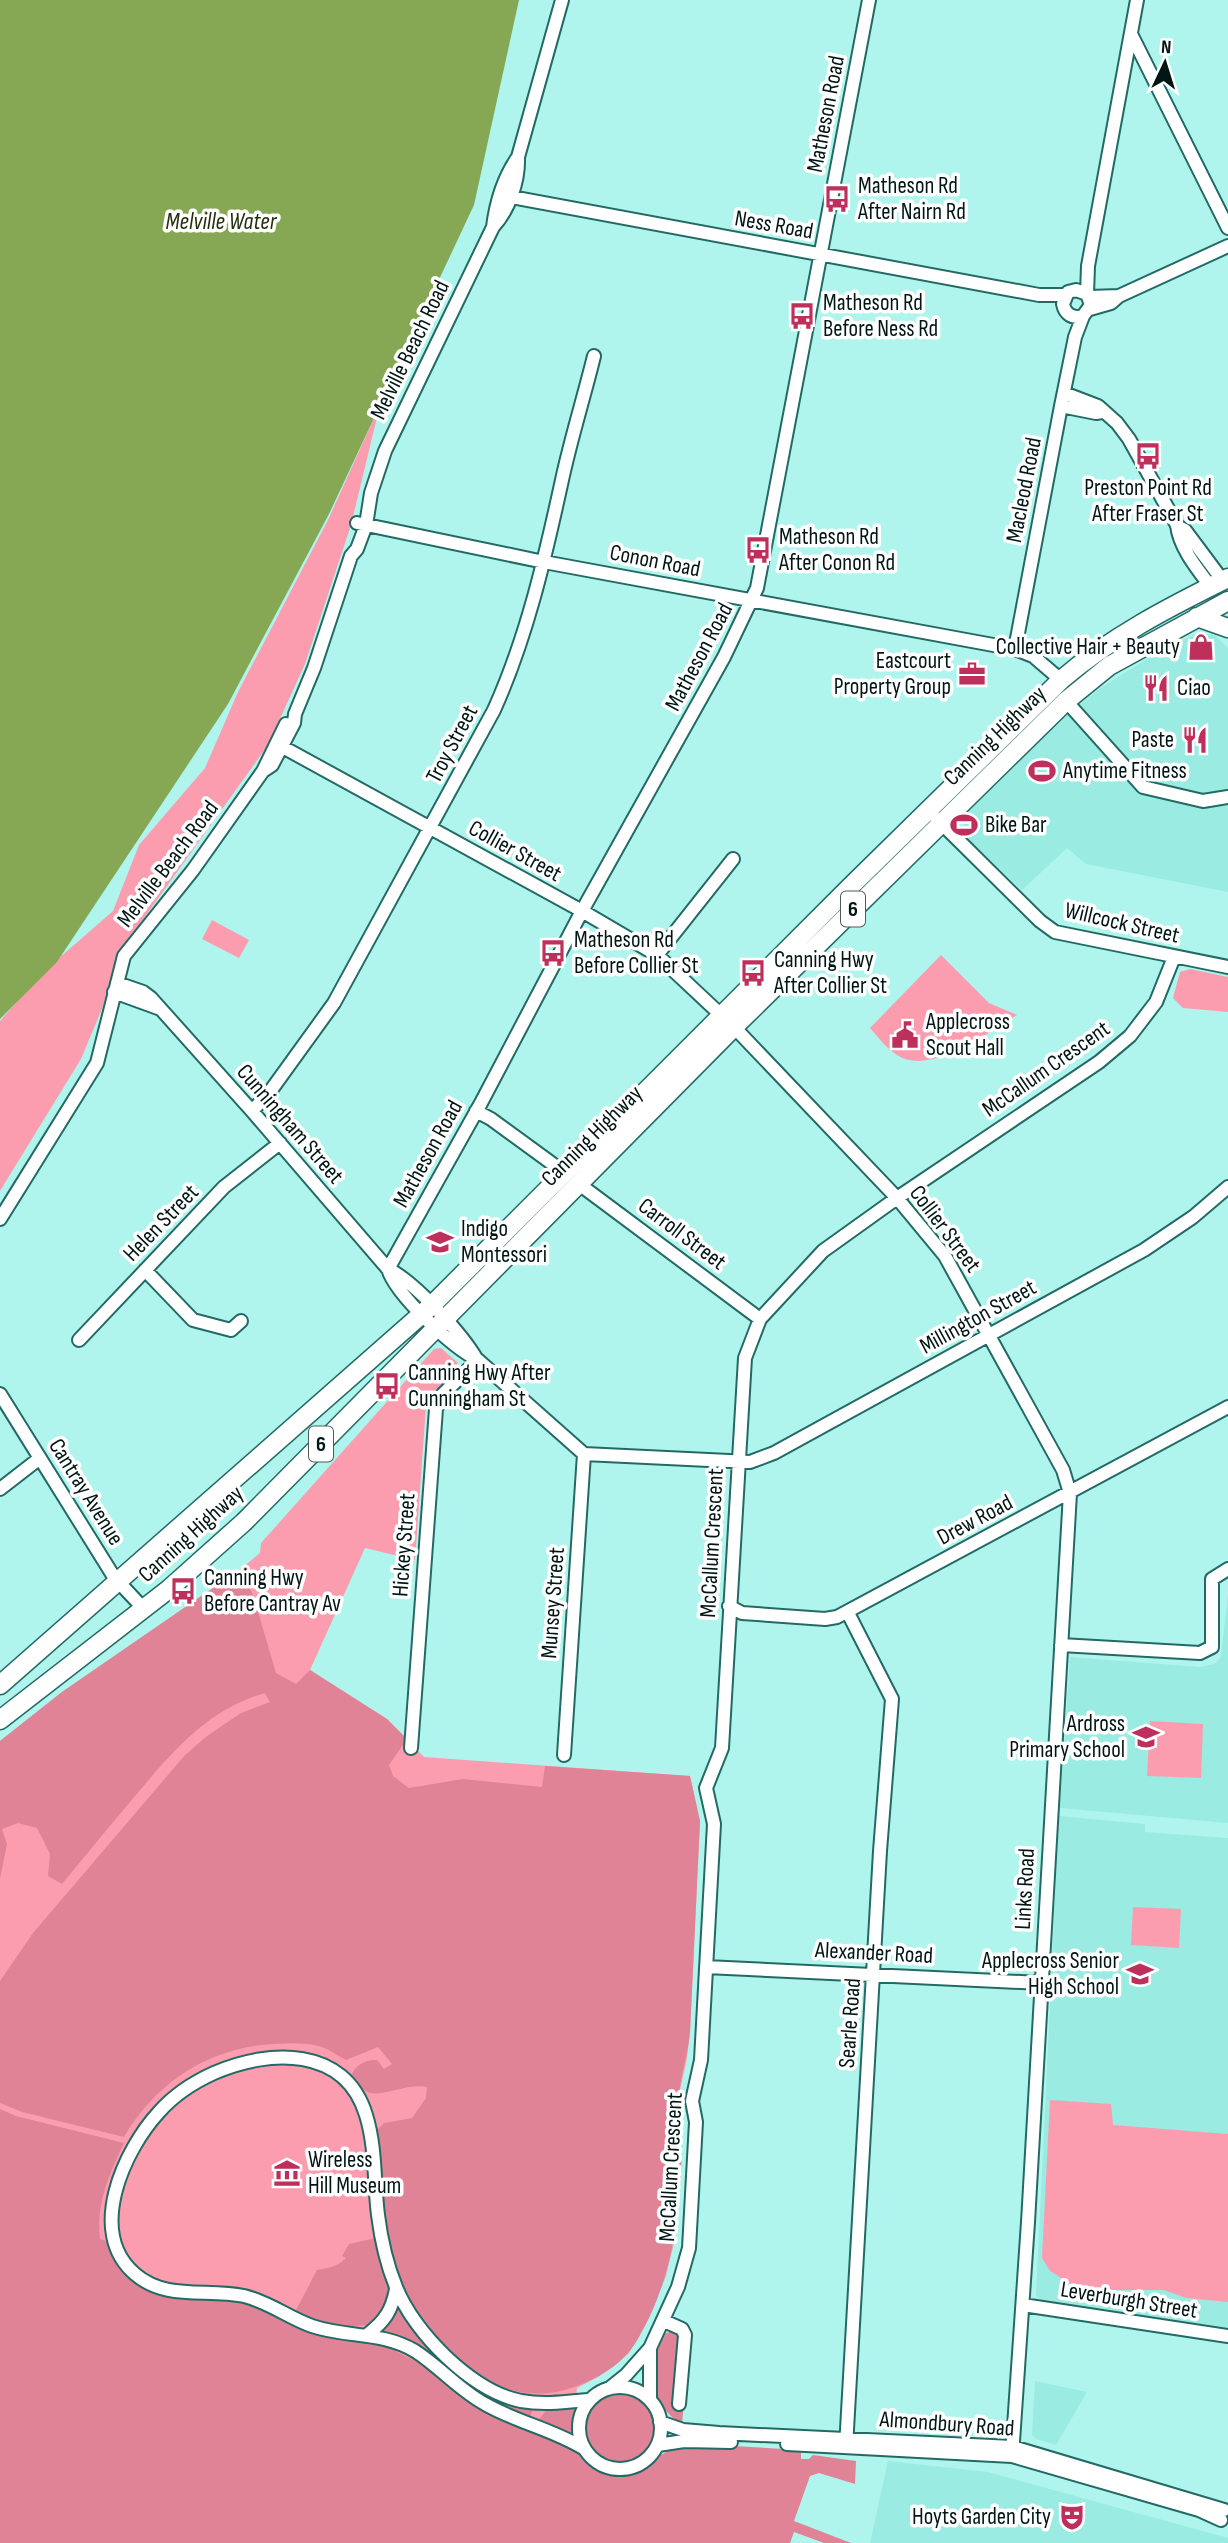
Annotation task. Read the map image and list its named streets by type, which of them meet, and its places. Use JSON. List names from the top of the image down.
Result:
{
  "streets": {
    "highway": ["Canning Highway", "6"],
    "street": [
      "Matheson Road",
      "Ness Road",
      "Melville Beach Road",
      "Macleod Road",
      "Conon Road",
      "Troy Street",
      "Collier Street",
      "Willcock Street",
      "McCallum Crescent",
      "Cunningham Street",
      "Helen Street",
      "Carroll Street",
      "Millington Street",
      "Cantray Avenue",
      "Drew Road",
      "Hickey Street",
      "Munsey Street",
      "Links Road",
      "Alexander Road",
      "Searle Road",
      "Leverburgh Street",
      "Almondbury Road"
    ]
  },
  "crossings": [
    ["Matheson Road", "Ness Road"],
    ["Matheson Road", "Conon Road"],
    ["Matheson Road", "Collier Street"],
    ["Matheson Road", "Cunningham Street"],
    ["Matheson Road", "Carroll Street"],
    ["Ness Road", "Melville Beach Road"],
    ["Ness Road", "Macleod Road"],
    ["Melville Beach Road", "Conon Road"],
    ["Melville Beach Road", "Collier Street"],
    ["Melville Beach Road", "Cunningham Street"],
    ["Macleod Road", "Conon Road"],
    ["Conon Road", "Canning Highway"],
    ["Conon Road", "Troy Street"],
    ["Canning Highway", "Collier Street"],
    ["Canning Highway", "Willcock Street"],
    ["Canning Highway", "Cunningham Street"],
    ["Canning Highway", "Carroll Street"],
    ["Canning Highway", "Cantray Avenue"],
    ["Troy Street", "Collier Street"],
    ["Troy Street", "Cunningham Street"],
    ["Collier Street", "McCallum Crescent"],
    ["Collier Street", "Millington Street"],
    ["Collier Street", "Drew Road"],
    ["Collier Street", "Links Road"],
    ["Willcock Street", "McCallum Crescent"],
    ["McCallum Crescent", "Carroll Street"],
    ["McCallum Crescent", "Millington Street"],
    ["McCallum Crescent", "Drew Road"],
    ["McCallum Crescent", "Alexander Road"],
    ["McCallum Crescent", "Almondbury Road"],
    ["Cunningham Street", "Helen Street"],
    ["Cunningham Street", "Hickey Street"],
    ["Cunningham Street", "Munsey Street"],
    ["Drew Road", "Links Road"],
    ["Drew Road", "Searle Road"],
    ["Links Road", "Alexander Road"],
    ["Links Road", "Leverburgh Street"],
    ["Links Road", "Almondbury Road"],
    ["Alexander Road", "Searle Road"],
    ["Searle Road", "Almondbury Road"]
  ],
  "water": ["Melville Water"],
  "places": {
    "bus stop": [
      "Matheson Rd After Nairn Rd",
      "Matheson Rd Before Ness Rd",
      "Preston Point Rd After Fraser St",
      "Matheson Rd After Conon Rd",
      "Matheson Rd Before Collier St",
      "Canning Hwy After Collier St",
      "Canning Hwy After Cunningham St",
      "Canning Hwy Before Cantray Av"
    ],
    "shop": ["Collective Hair + Beauty"],
    "office": ["Eastcourt Property Group"],
    "restaurant": ["Ciao", "Paste"],
    "sports": ["Anytime Fitness", "Bike Bar"],
    "public building": ["Applecross Scout Hall"],
    "school or university": ["Indigo Montessori", "Ardross Primary School", "Applecross Senior High School"],
    "museum": ["Wireless Hill Museum"],
    "theatre": ["Hoyts Garden City"]
  },
  "north": "top"
}
